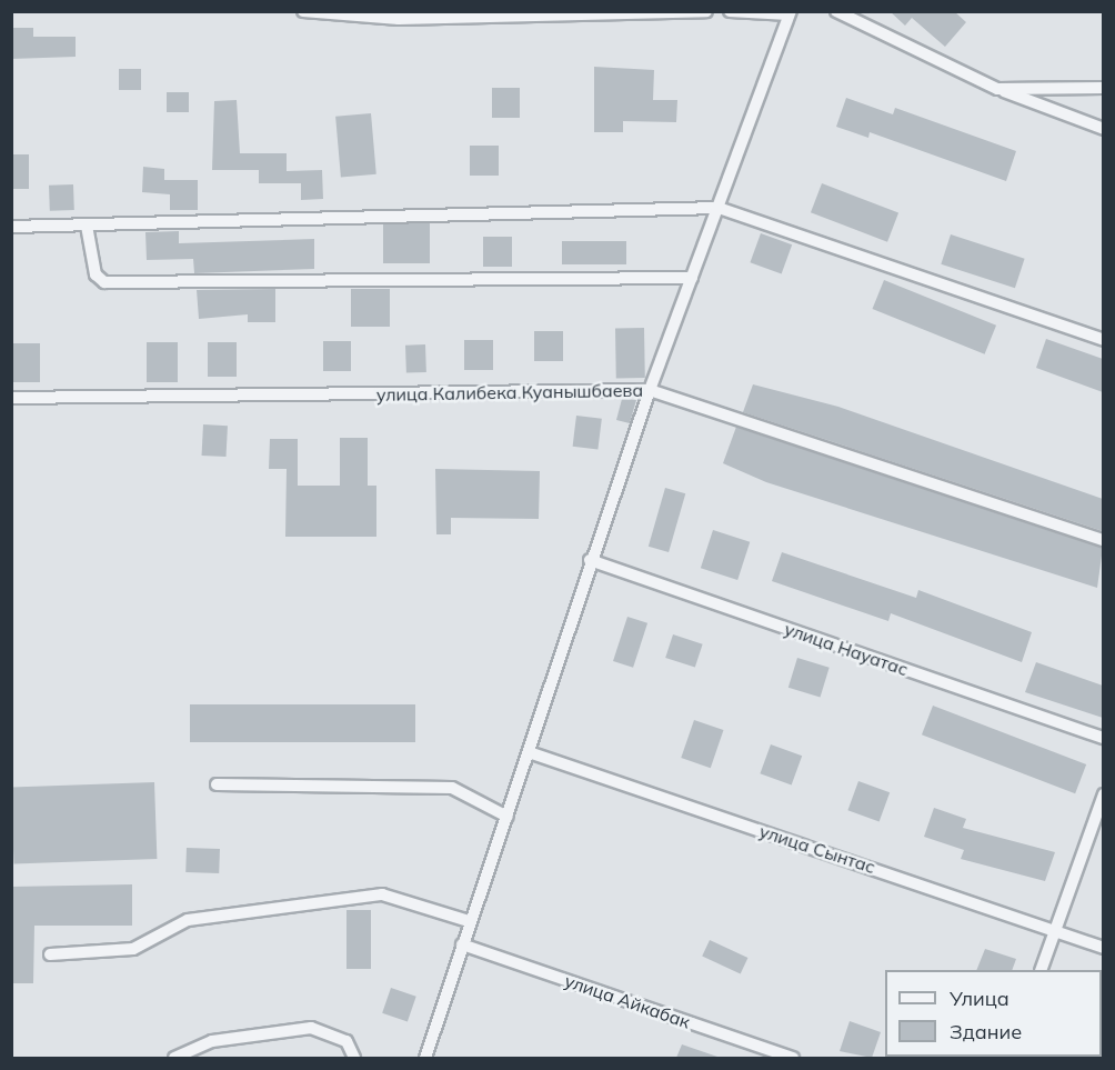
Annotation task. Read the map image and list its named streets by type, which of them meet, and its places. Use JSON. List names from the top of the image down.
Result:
{
  "streets": {
    "street": [
      "улица Калибека Куанышбаева",
      "улица Науатас",
      "улица Сынтас",
      "улица Айкабак"
    ]
  },
  "legend": ["Улица", "Здание"]
}
